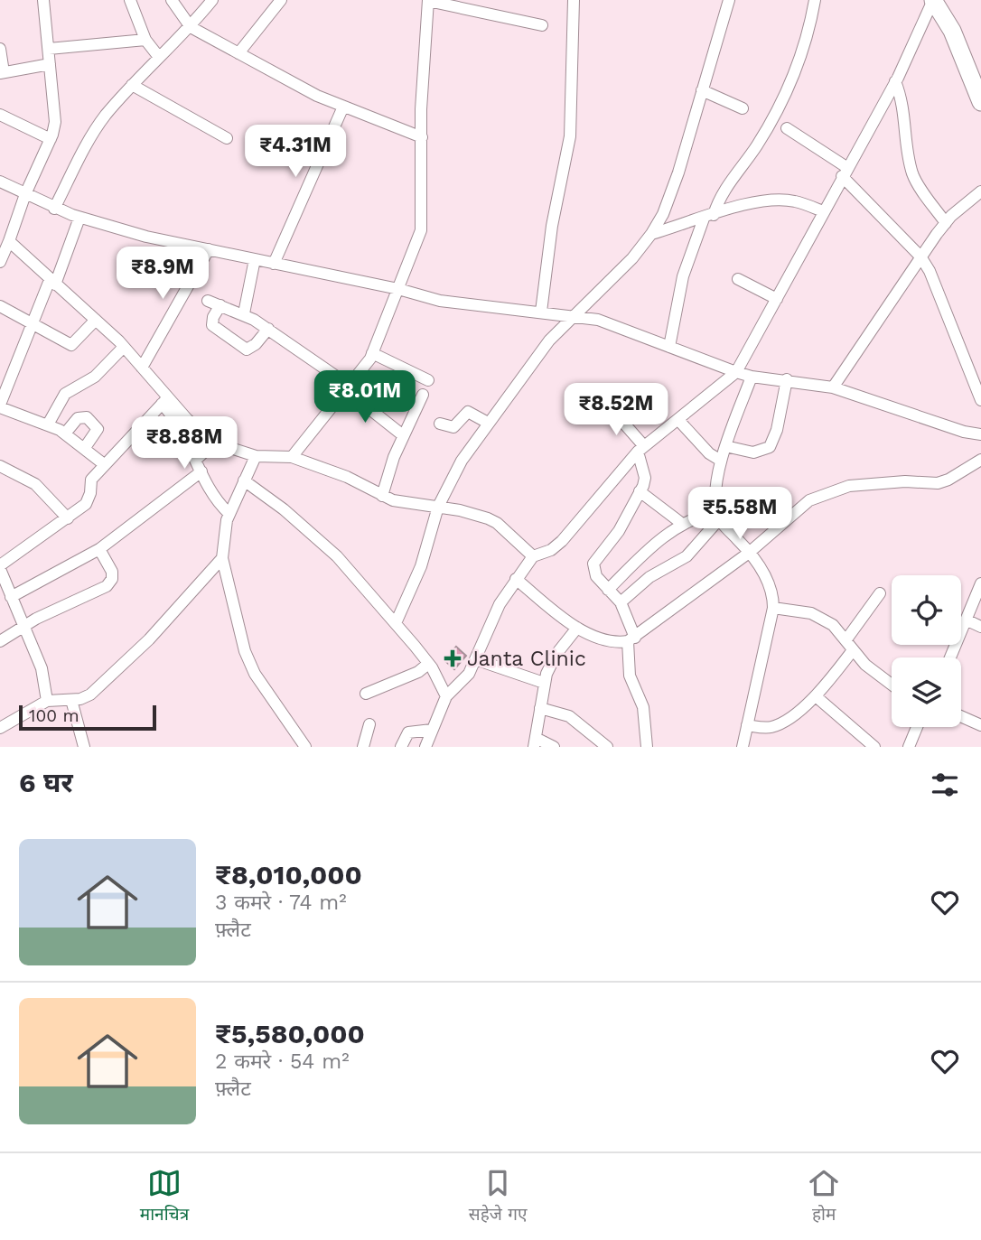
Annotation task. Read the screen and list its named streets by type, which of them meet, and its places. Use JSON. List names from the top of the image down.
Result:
{
  "places": {
    "health": ["Janta Clinic"]
  },
  "scale_bar": "100 m",
  "page": {
    "price": [
      "₹4.31M",
      "₹8.9M",
      "₹8.01M",
      "₹8.52M",
      "₹8.88M",
      "₹5.58M"
    ],
    "scale": "100 m",
    "heading": "6 घर",
    "list": [
      {
        "name": "₹8,010,000",
        "note": "3 कमरे · 74 m² · फ़्लैट"
      },
      {
        "name": "₹5,580,000",
        "note": "2 कमरे · 54 m² · फ़्लैट"
      }
    ],
    "tabs": ["मानचित्र", "सहेजे गए", "होम"]
  }
}
